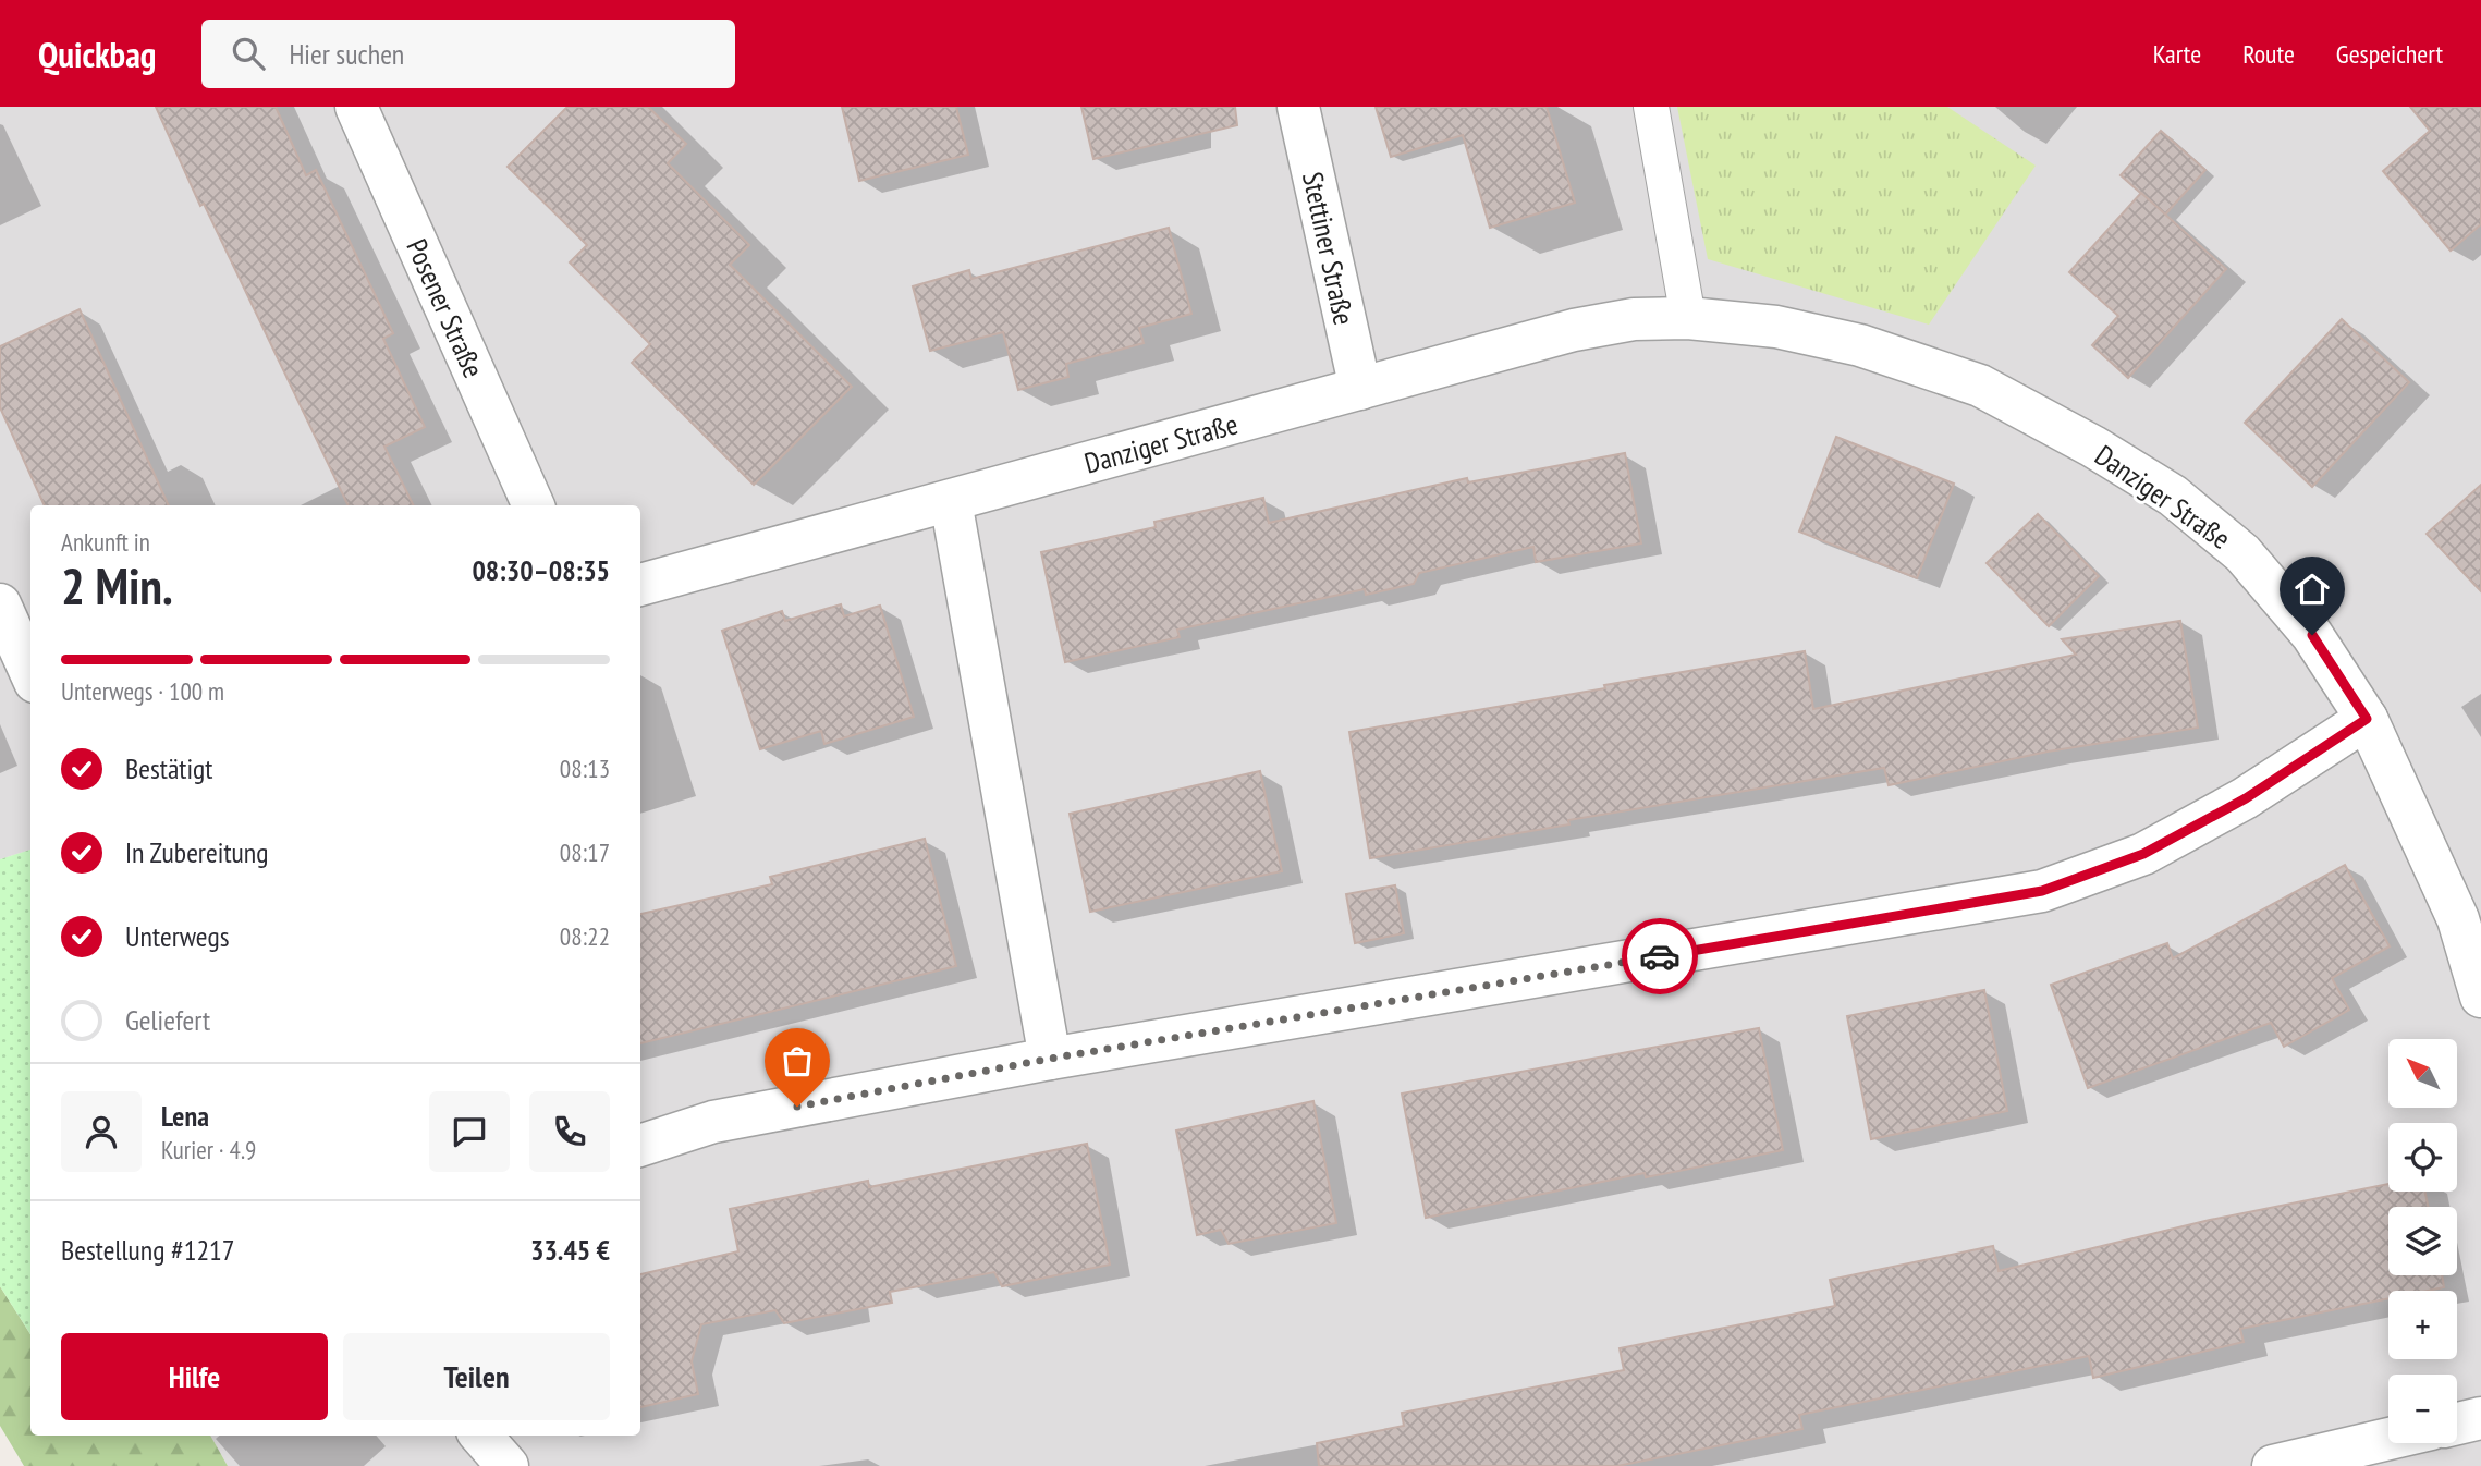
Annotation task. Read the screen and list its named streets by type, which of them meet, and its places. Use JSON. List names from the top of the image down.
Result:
{
  "streets": {
    "street": ["Stettiner Straße", "Posener Straße", "Danziger Straße"]
  },
  "crossings": [
    ["Stettiner Straße", "Danziger Straße"]
  ],
  "north": "top left",
  "page": {
    "header": "Quickbag",
    "search": "Hier suchen",
    "nav": ["Karte", "Route", "Gespeichert"],
    "heading": ["2 Min.", "Ankunft in", "08:30–08:35"],
    "panel": [
      "Lena",
      "Kurier · 4.9",
      "Bestellung #1217",
      "33.45 €"
    ],
    "bar": "Unterwegs · 100 m",
    "list": [
      ["Bestätigt", "08:13"],
      ["In Zubereitung", "08:17"],
      ["Unterwegs", "08:22"],
      "Geliefert"
    ],
    "map_buttons": ["+", "−"],
    "buttons": ["Hilfe", "Teilen"]
  }
}
